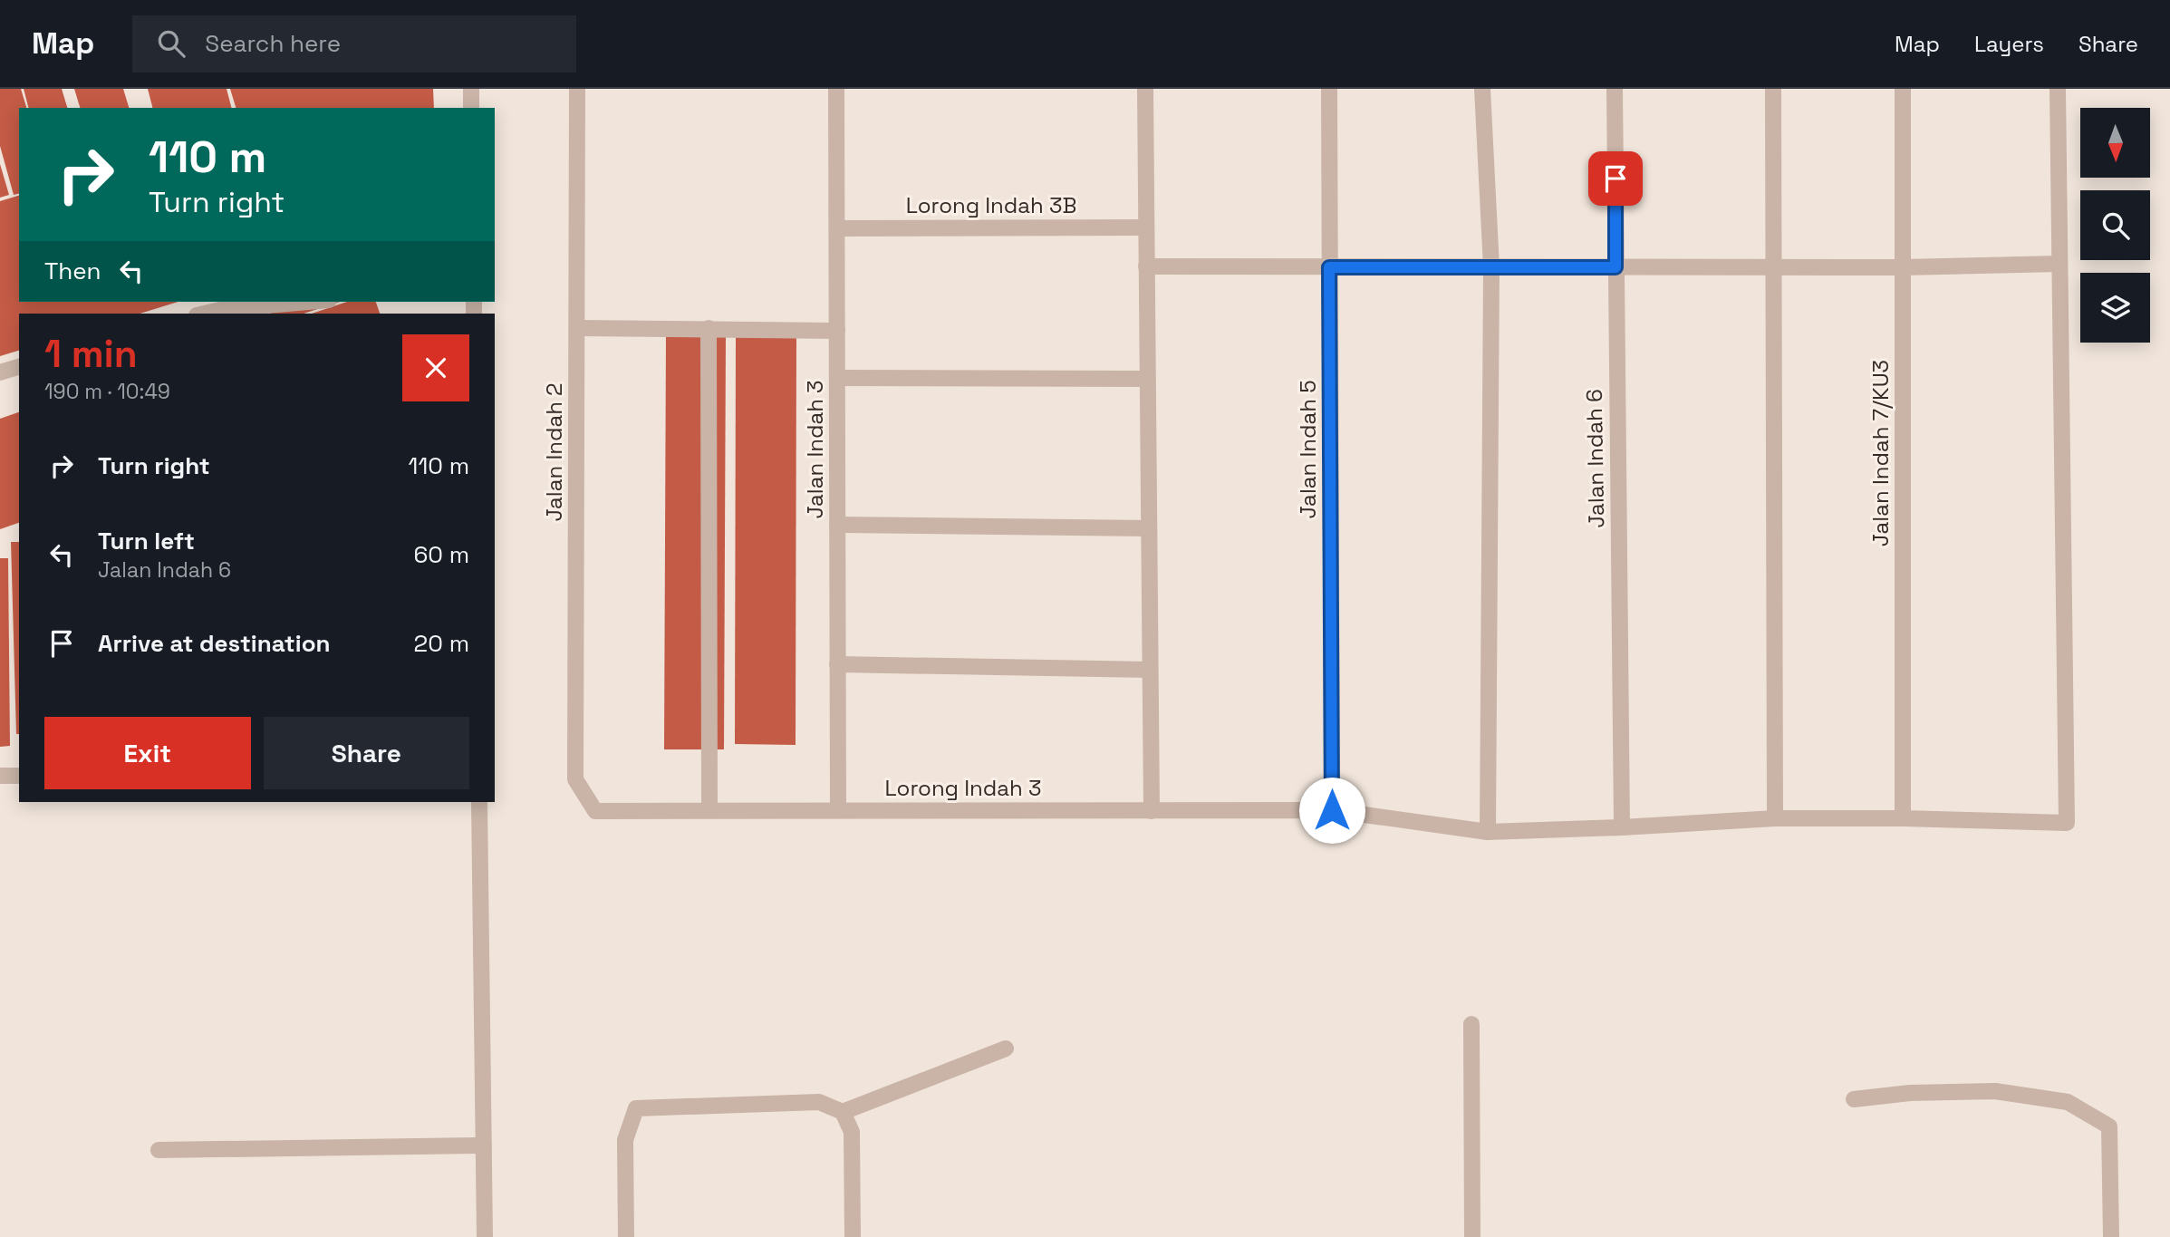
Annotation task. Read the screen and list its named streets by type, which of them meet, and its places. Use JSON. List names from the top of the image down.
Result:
{
  "streets": {
    "street": [
      "Lorong Indah 3B",
      "Jalan Indah 3",
      "Jalan Indah 5",
      "Jalan Indah 2",
      "Jalan Indah 7/KU3",
      "Jalan Indah 6",
      "Lorong Indah 3"
    ]
  },
  "crossings": [
    ["Lorong Indah 3B", "Jalan Indah 3"],
    ["Jalan Indah 3", "Lorong Indah 3"],
    ["Jalan Indah 5", "Lorong Indah 3"],
    ["Jalan Indah 2", "Lorong Indah 3"],
    ["Jalan Indah 7/KU3", "Lorong Indah 3"],
    ["Jalan Indah 6", "Lorong Indah 3"]
  ],
  "north": "bottom",
  "page": {
    "header": "Map",
    "search": "Search here",
    "nav": ["Map", "Layers", "Share"],
    "turn": ["110 m", "Turn right"],
    "then": "Then",
    "heading": ["1 min", "190 m · 10:49"],
    "list": [
      {
        "name": "Turn right",
        "value": "110 m"
      },
      {
        "name": "Turn left",
        "note": "Jalan Indah 6",
        "value": "60 m"
      },
      {
        "name": "Arrive at destination",
        "value": "20 m"
      }
    ],
    "buttons": ["Exit", "Share"]
  }
}
